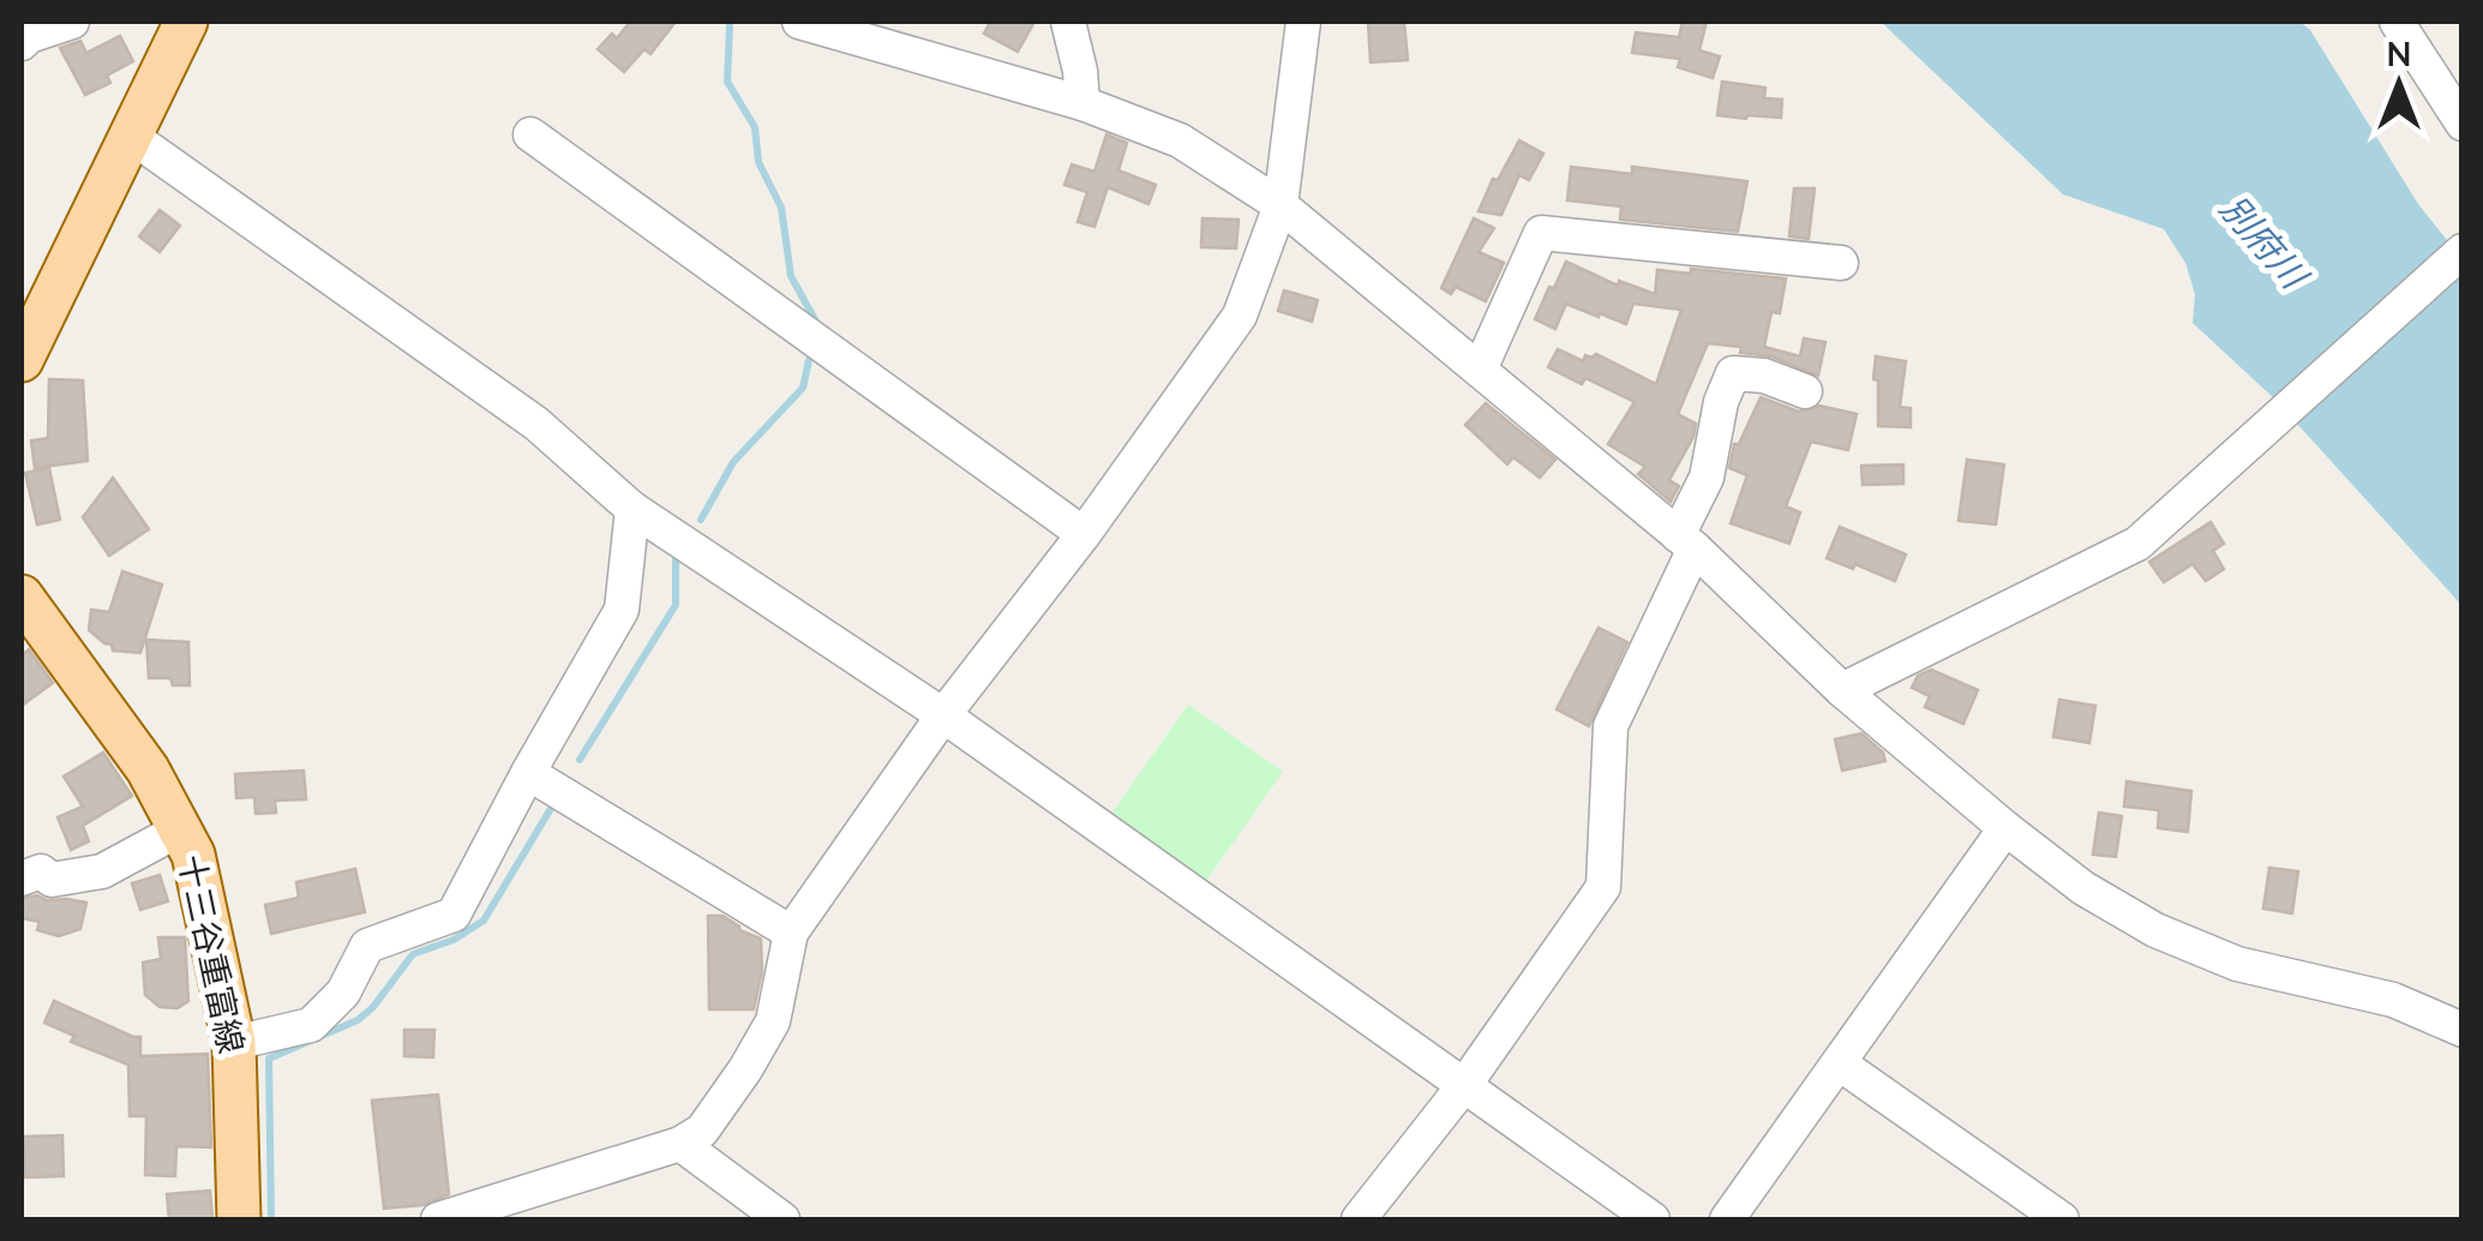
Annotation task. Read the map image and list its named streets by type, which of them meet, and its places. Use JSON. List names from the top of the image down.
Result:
{
  "streets": {
    "main road": ["十三谷重富線"]
  },
  "water": ["別府川"],
  "north": "top"
}
